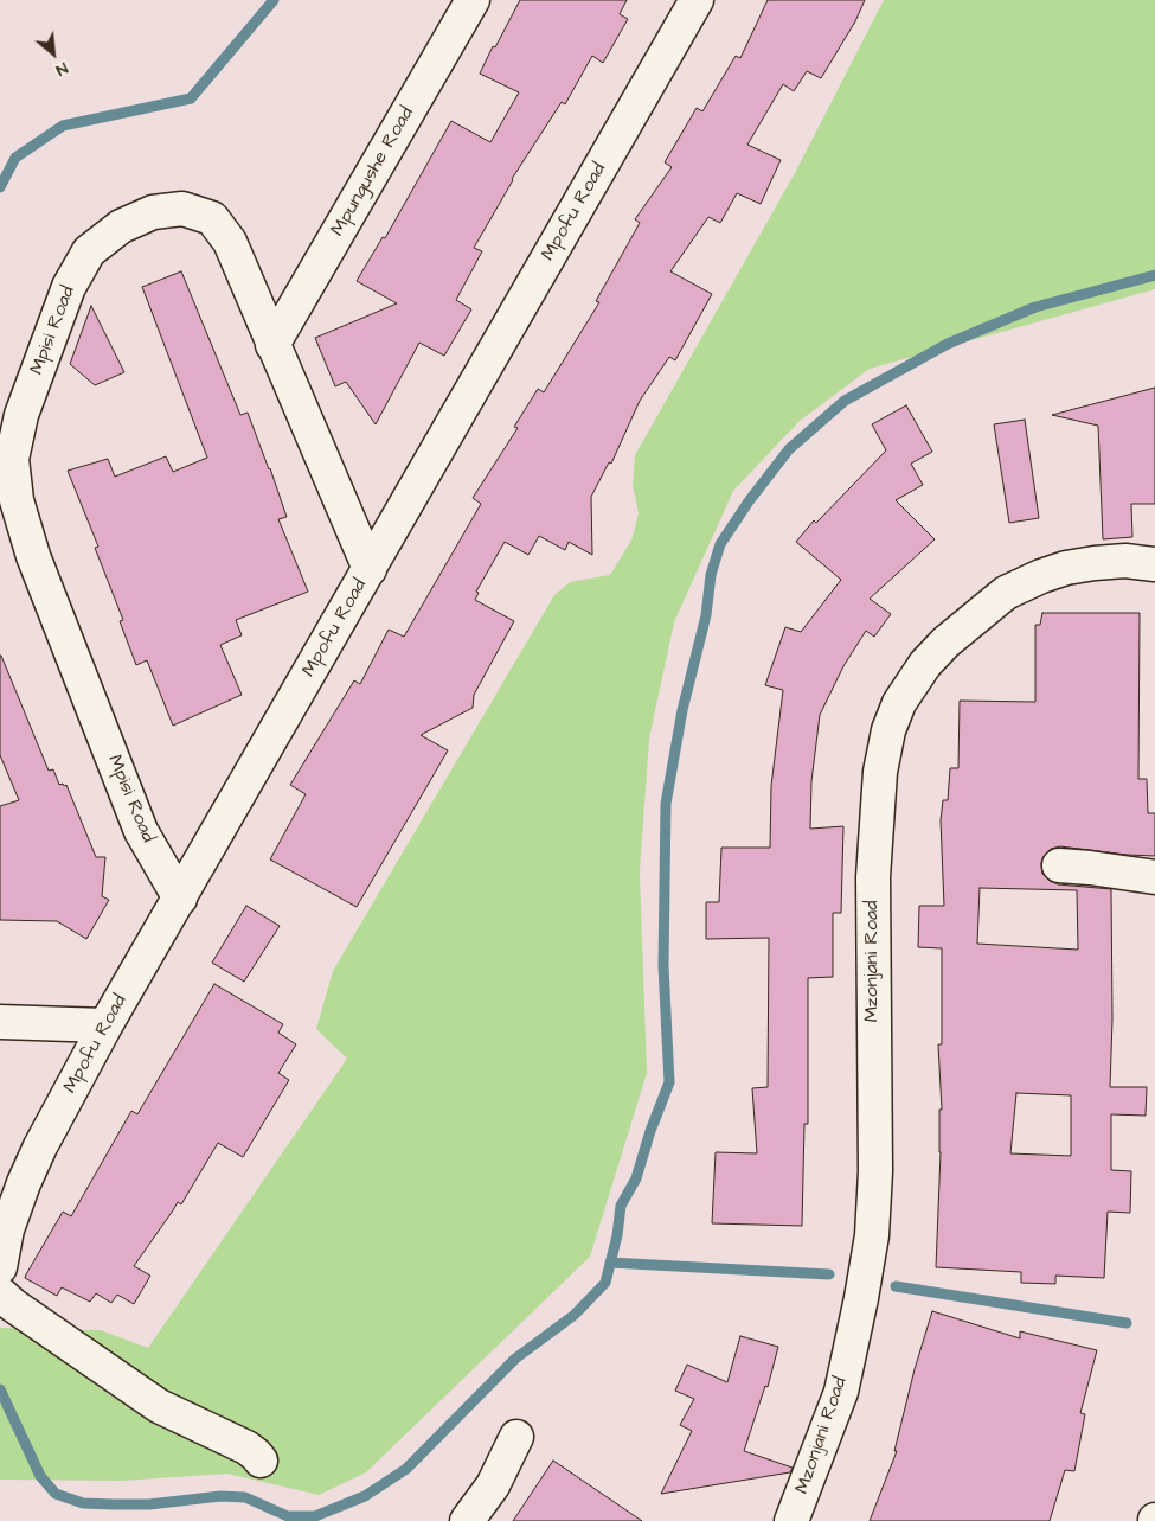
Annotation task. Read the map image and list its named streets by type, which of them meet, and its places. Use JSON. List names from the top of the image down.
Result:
{
  "streets": {
    "street": [
      "Mpungushe Road",
      "Mpofu Road",
      "Mpisi Road",
      "Mzonjani Road"
    ]
  },
  "crossings": [
    ["Mpungushe Road", "Mpisi Road"],
    ["Mpofu Road", "Mpisi Road"]
  ],
  "north": "bottom right"
}
